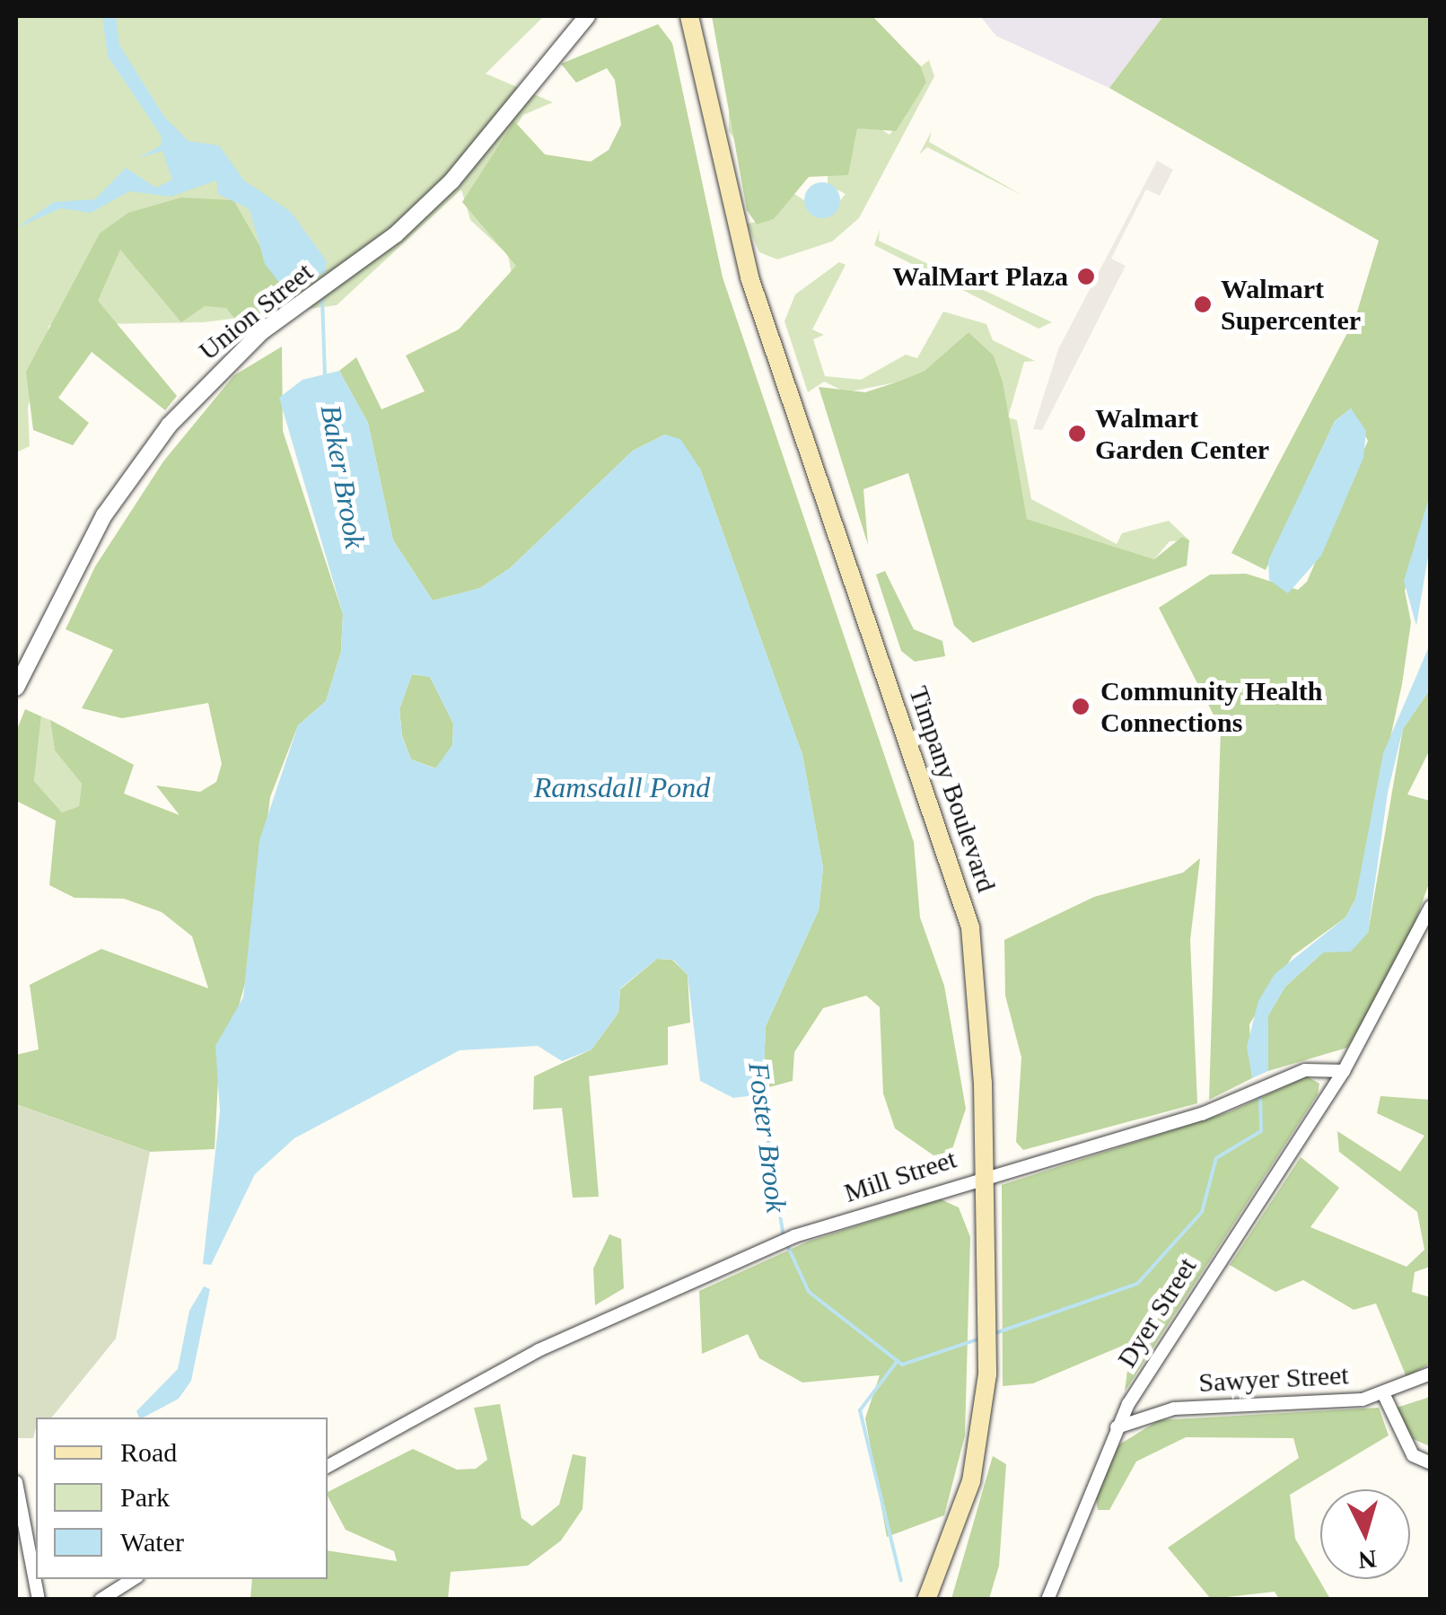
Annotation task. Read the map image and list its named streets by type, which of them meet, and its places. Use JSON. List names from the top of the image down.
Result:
{
  "streets": {
    "main road": ["Timpany Boulevard"],
    "street": [
      "Union Street",
      "Mill Street",
      "Dyer Street",
      "Sawyer Street"
    ]
  },
  "crossings": [
    ["Timpany Boulevard", "Mill Street"],
    ["Mill Street", "Dyer Street"],
    ["Dyer Street", "Sawyer Street"]
  ],
  "water": ["Baker Brook", "Ramsdall Pond", "Foster Brook"],
  "places": [
    "WalMart Plaza",
    "Walmart Supercenter",
    "Walmart Garden Center",
    "Community Health Connections"
  ],
  "legend": ["Road", "Park", "Water"],
  "north": "bottom"
}
